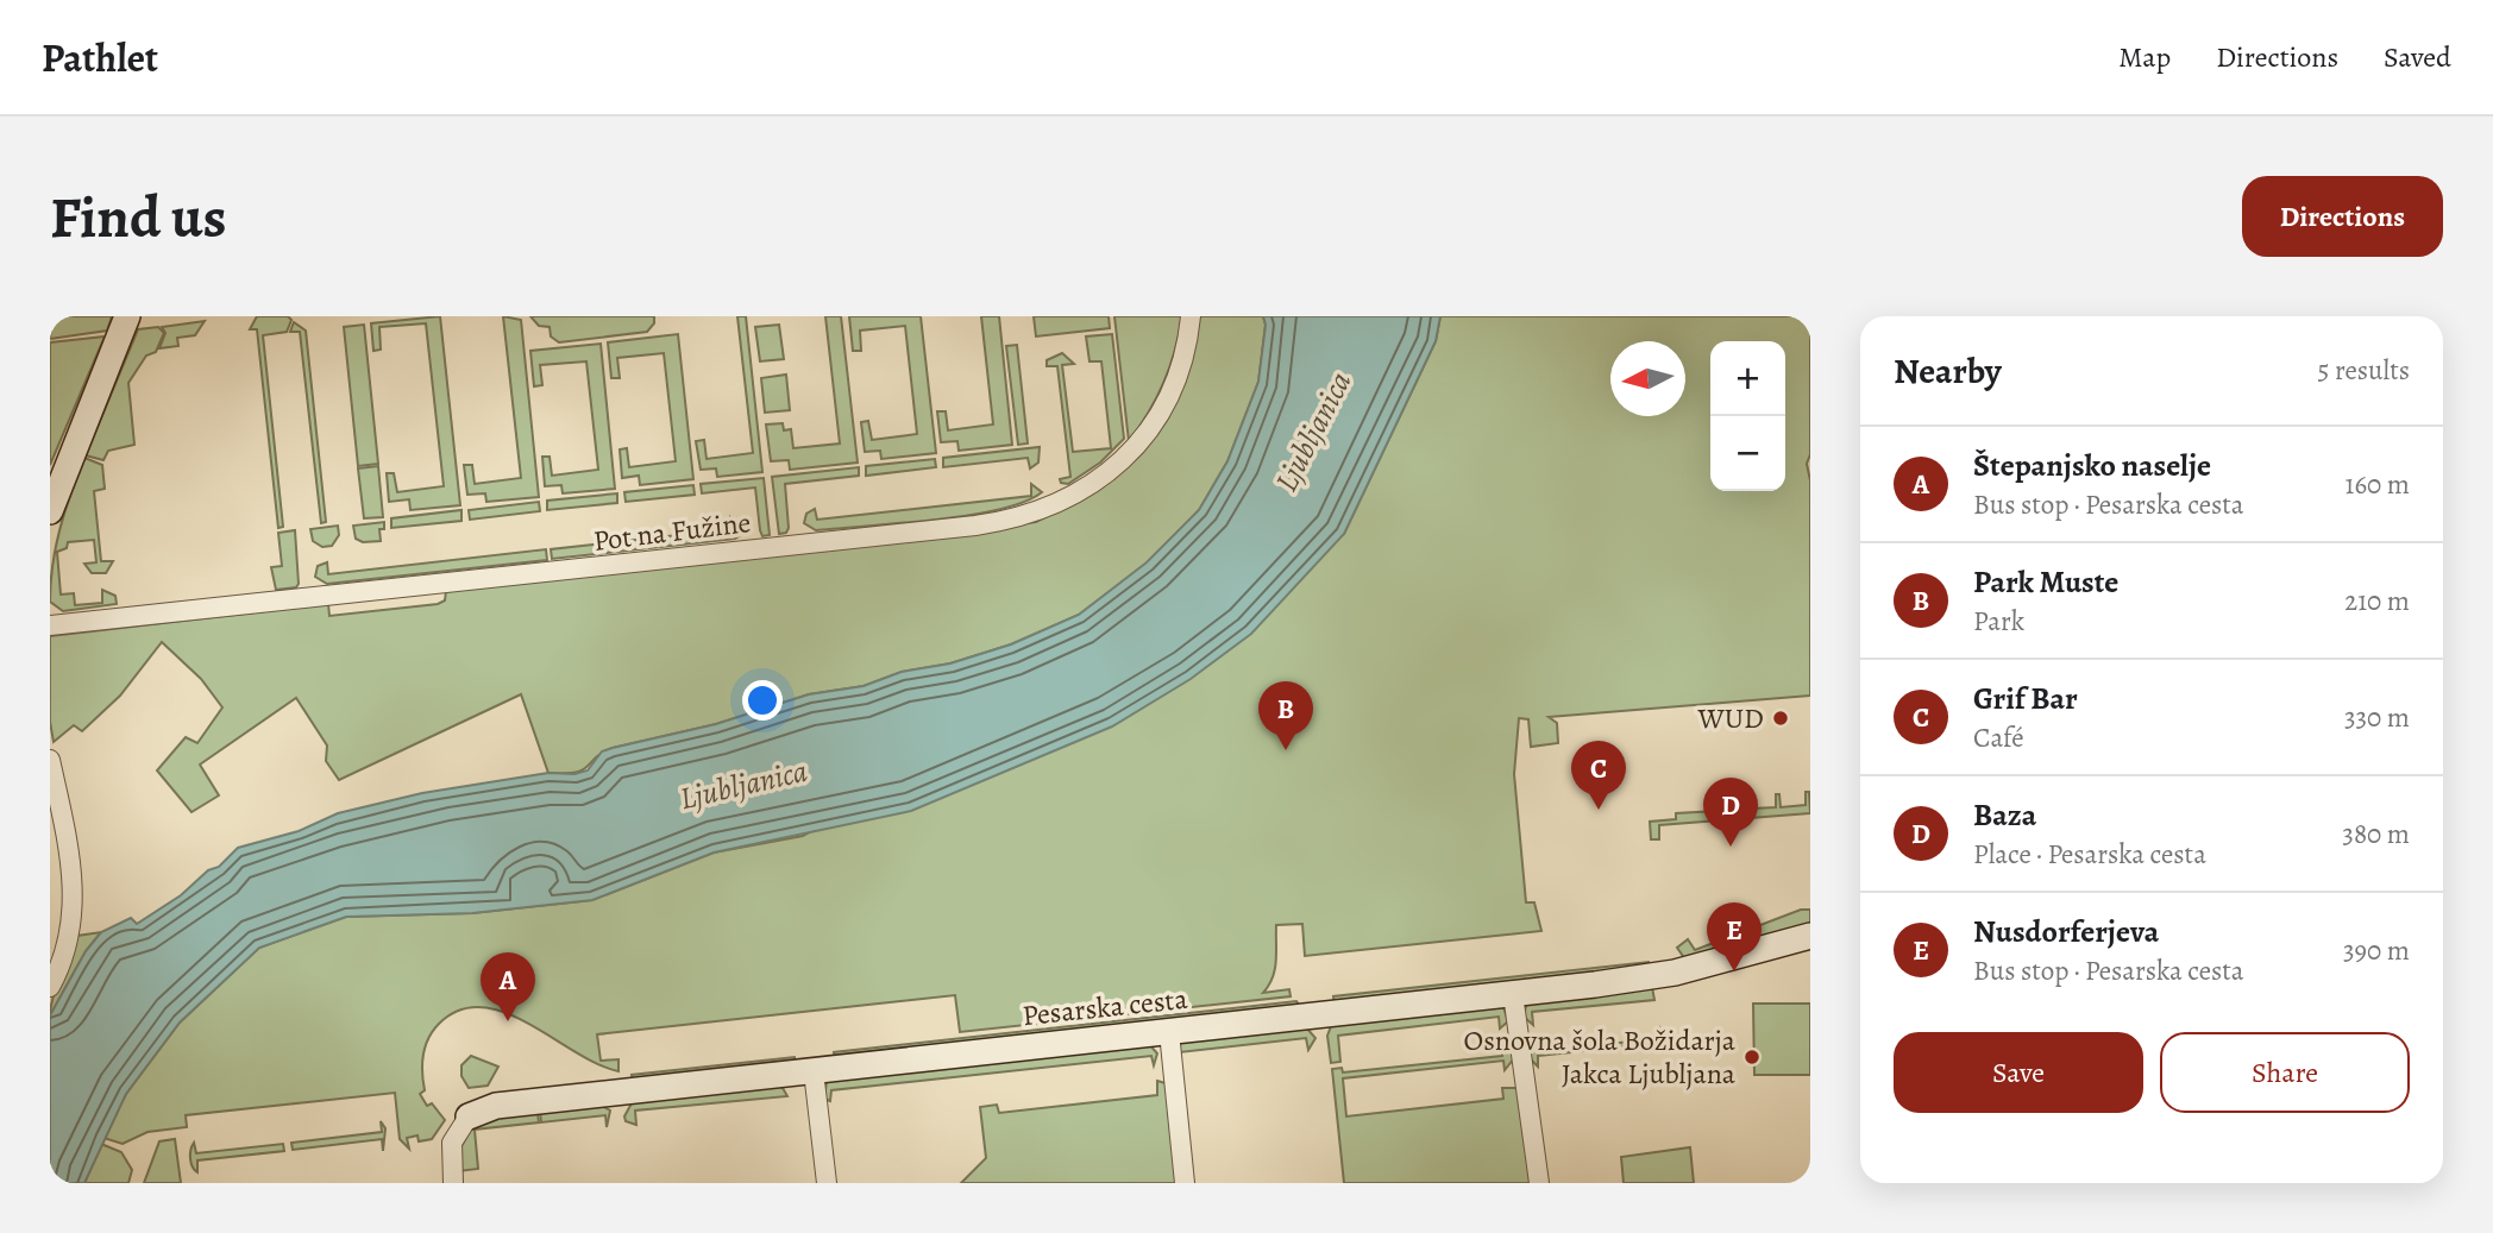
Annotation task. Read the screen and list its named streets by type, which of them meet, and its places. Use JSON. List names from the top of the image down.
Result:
{
  "streets": {
    "street": ["Pot na Fužine", "Pesarska cesta"]
  },
  "water": ["Ljubljanica"],
  "places": ["WUD", "Osnovna šola Božidarja Jakca Ljubljana"],
  "north": "left",
  "page": {
    "header": "Pathlet",
    "nav": ["Map", "Directions", "Saved"],
    "buttons": [
      "Directions",
      ["Save", "Share"]
    ],
    "title": "Find us",
    "heading": ["Nearby", "5 results"],
    "map_buttons": ["+", "−"],
    "list": [
      {
        "mark": "A",
        "name": "Štepanjsko naselje",
        "note": "Bus stop · Pesarska cesta",
        "value": "160 m"
      },
      {
        "mark": "B",
        "name": "Park Muste",
        "note": "Park",
        "value": "210 m"
      },
      {
        "mark": "C",
        "name": "Grif Bar",
        "note": "Café",
        "value": "330 m"
      },
      {
        "mark": "D",
        "name": "Baza",
        "note": "Place · Pesarska cesta",
        "value": "380 m"
      },
      {
        "mark": "E",
        "name": "Nusdorferjeva",
        "note": "Bus stop · Pesarska cesta",
        "value": "390 m"
      }
    ],
    "pins": [
      "B",
      "C",
      "D",
      "E",
      "A"
    ]
  }
}
